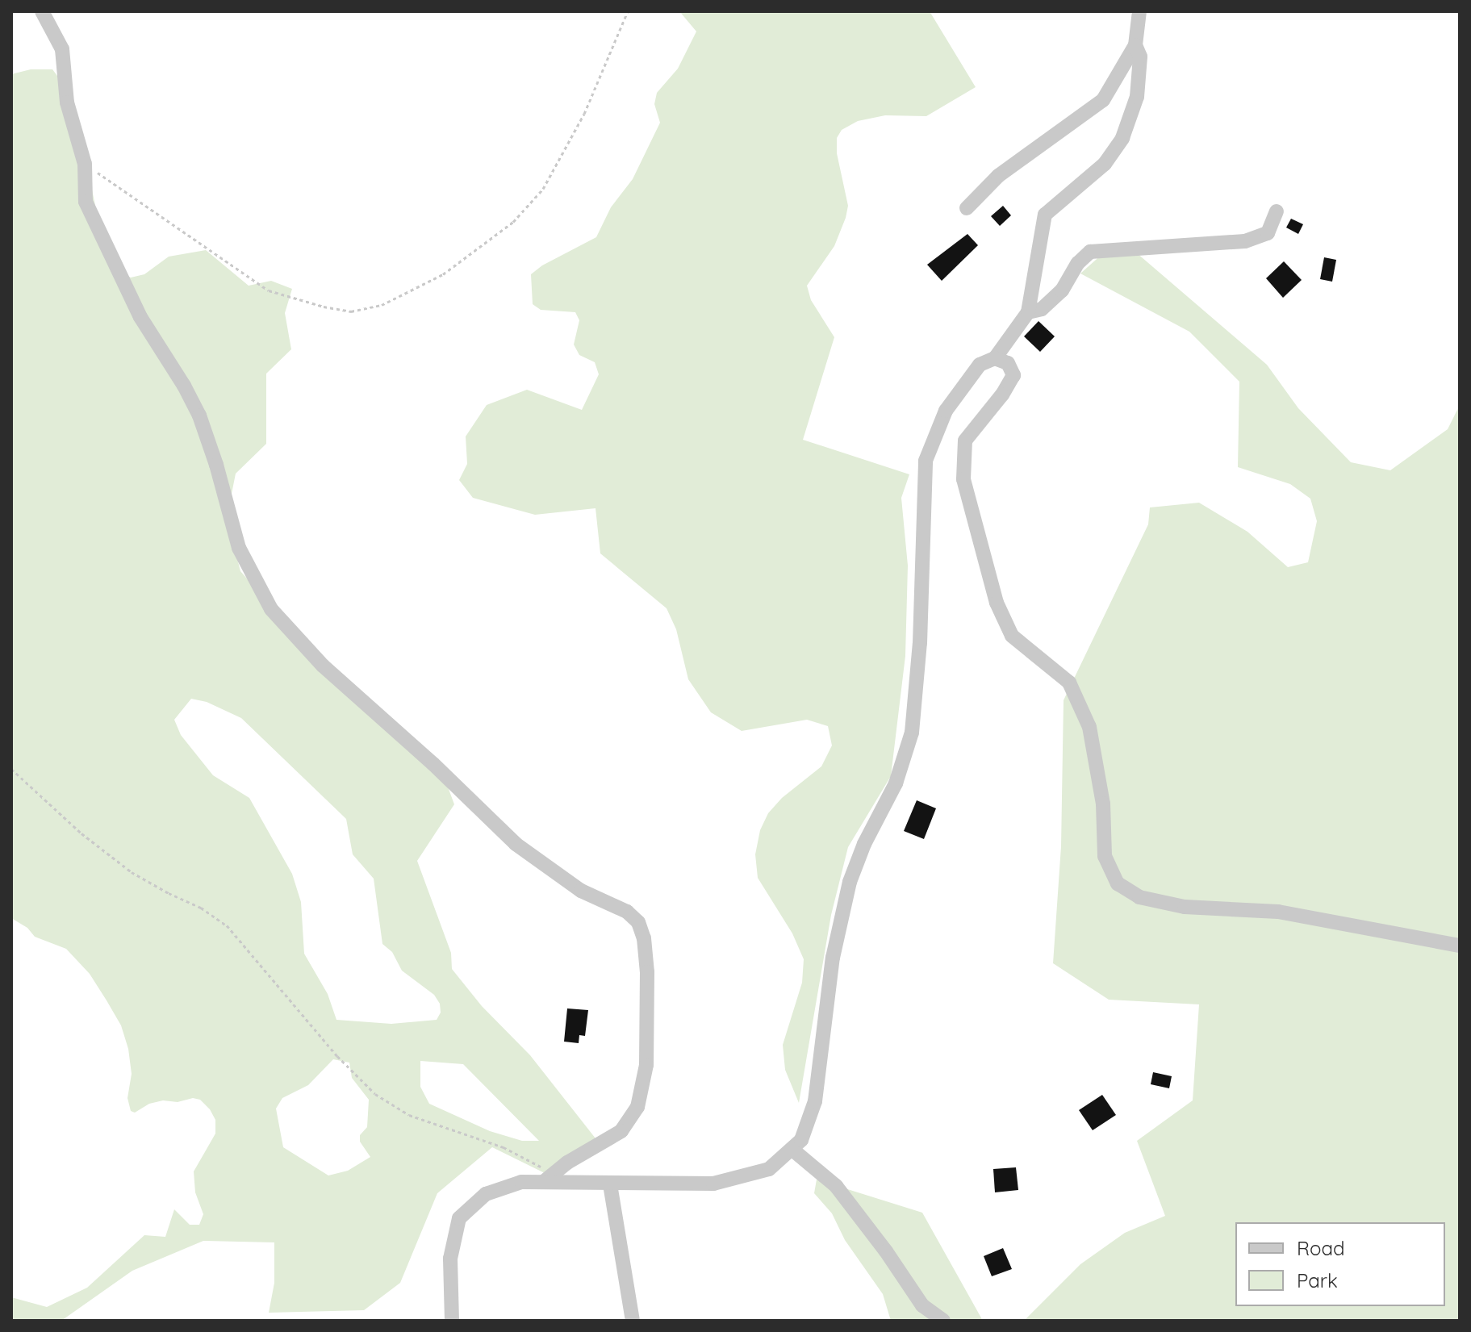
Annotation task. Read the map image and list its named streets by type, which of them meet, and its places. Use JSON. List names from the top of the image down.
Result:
{
  "legend": ["Road", "Park"]
}
